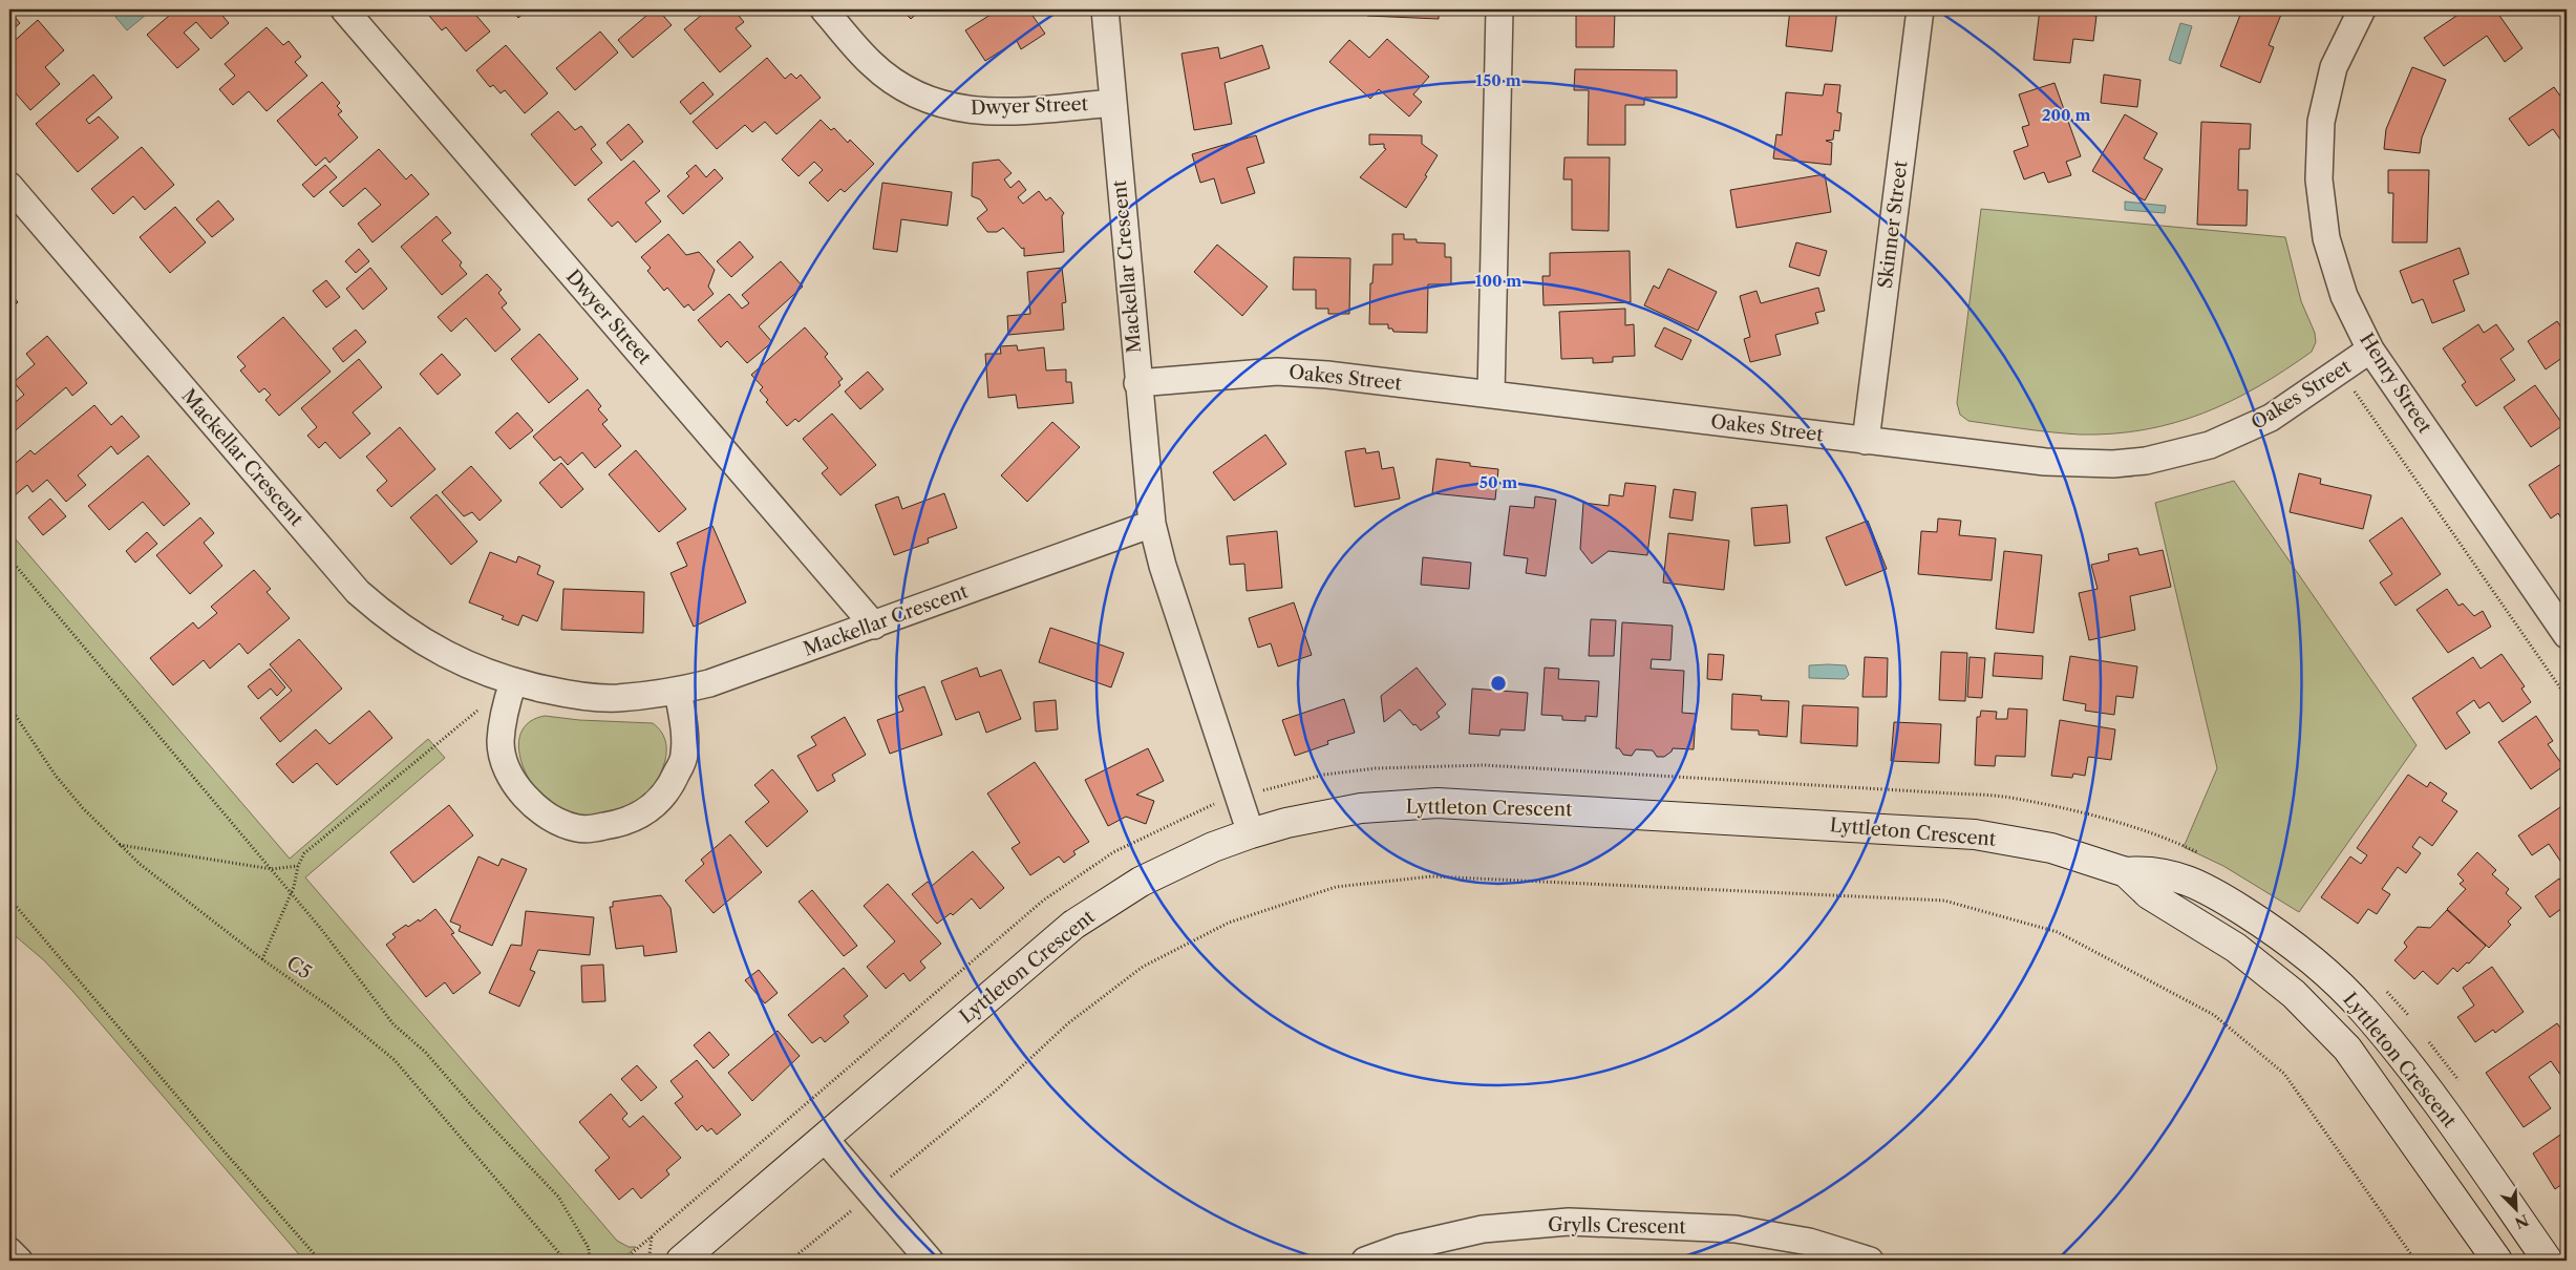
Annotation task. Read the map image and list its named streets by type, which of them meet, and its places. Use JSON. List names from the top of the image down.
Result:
{
  "streets": {
    "street": [
      "Dwyer Street",
      "Skinner Street",
      "Mackellar Crescent",
      "Oakes Street",
      "Henry Street",
      "Lyttleton Crescent",
      "Grylls Crescent"
    ],
    "path": ["C5"]
  },
  "crossings": [
    ["Dwyer Street", "Mackellar Crescent"],
    ["Skinner Street", "Oakes Street"],
    ["Mackellar Crescent", "Oakes Street"],
    ["Mackellar Crescent", "Lyttleton Crescent"],
    ["Oakes Street", "Henry Street"]
  ],
  "north": "bottom right",
  "rings": [
    "150 m",
    "200 m",
    "100 m",
    "50 m"
  ]
}
